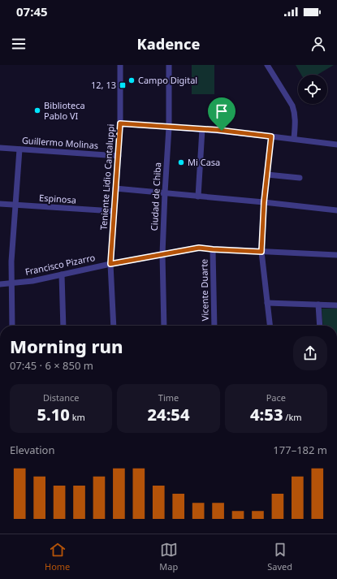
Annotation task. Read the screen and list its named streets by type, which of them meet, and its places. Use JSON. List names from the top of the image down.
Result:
{
  "streets": {
    "street": [
      "Guillermo Molinas",
      "Teniente Lidio Cantaluppi",
      "Ciudad de Chiba",
      "Espinosa",
      "Francisco Pizarro",
      "Vicente Duarte"
    ]
  },
  "crossings": [
    ["Guillermo Molinas", "Teniente Lidio Cantaluppi"],
    ["Teniente Lidio Cantaluppi", "Espinosa"],
    ["Teniente Lidio Cantaluppi", "Francisco Pizarro"],
    ["Ciudad de Chiba", "Francisco Pizarro"],
    ["Francisco Pizarro", "Vicente Duarte"]
  ],
  "places": {
    "other": ["Campo Digital", "Biblioteca Pablo VI", "Mi Casa"],
    "transit": ["12, 13"]
  },
  "page": {
    "status": "07:45",
    "header": "Kadence",
    "heading": ["Morning run", "07:45 · 6 × 850 m"],
    "stats": [
      ["Distance", "5.10 km"],
      ["Time", "24:54"],
      ["Pace", "4:53 /km"]
    ],
    "chart": ["Elevation", "177–182 m"],
    "tabs": ["Home", "Map", "Saved"]
  }
}
